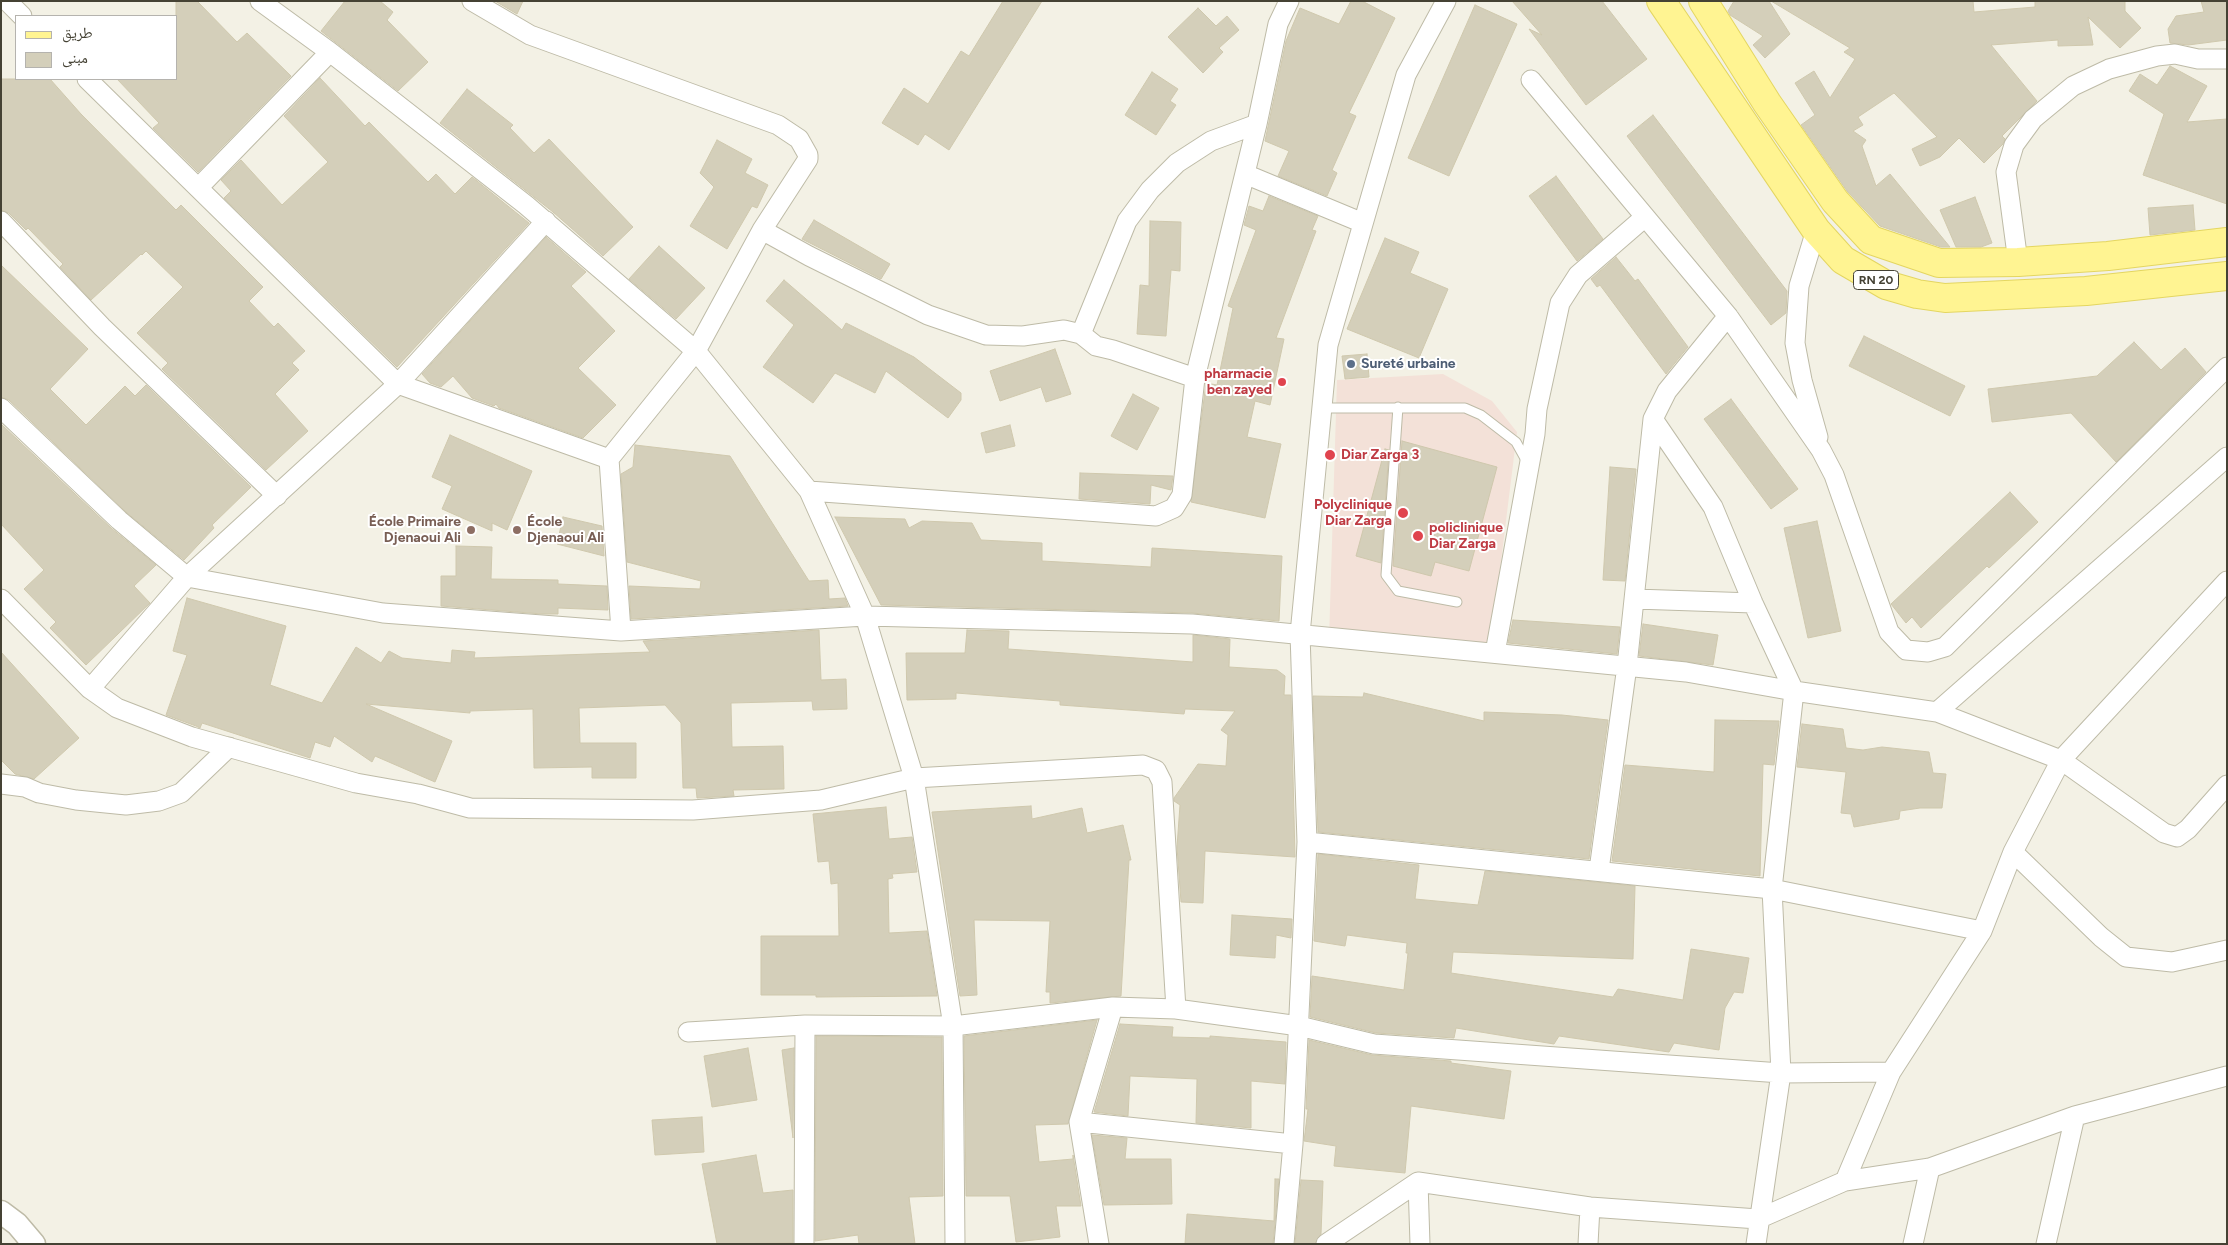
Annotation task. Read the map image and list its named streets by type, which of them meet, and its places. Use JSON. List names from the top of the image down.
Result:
{
  "streets": {
    "main road": ["RN 20"]
  },
  "places": [
    "Sureté urbaine",
    "pharmacie ben zayed",
    "Diar Zarga 3",
    "Polyclinique Diar Zarga",
    "École Primaire Djenaoui Ali",
    "École Djenaoui Ali",
    "policlinique Diar Zarga"
  ],
  "legend": ["طريق", "مبنى"]
}
